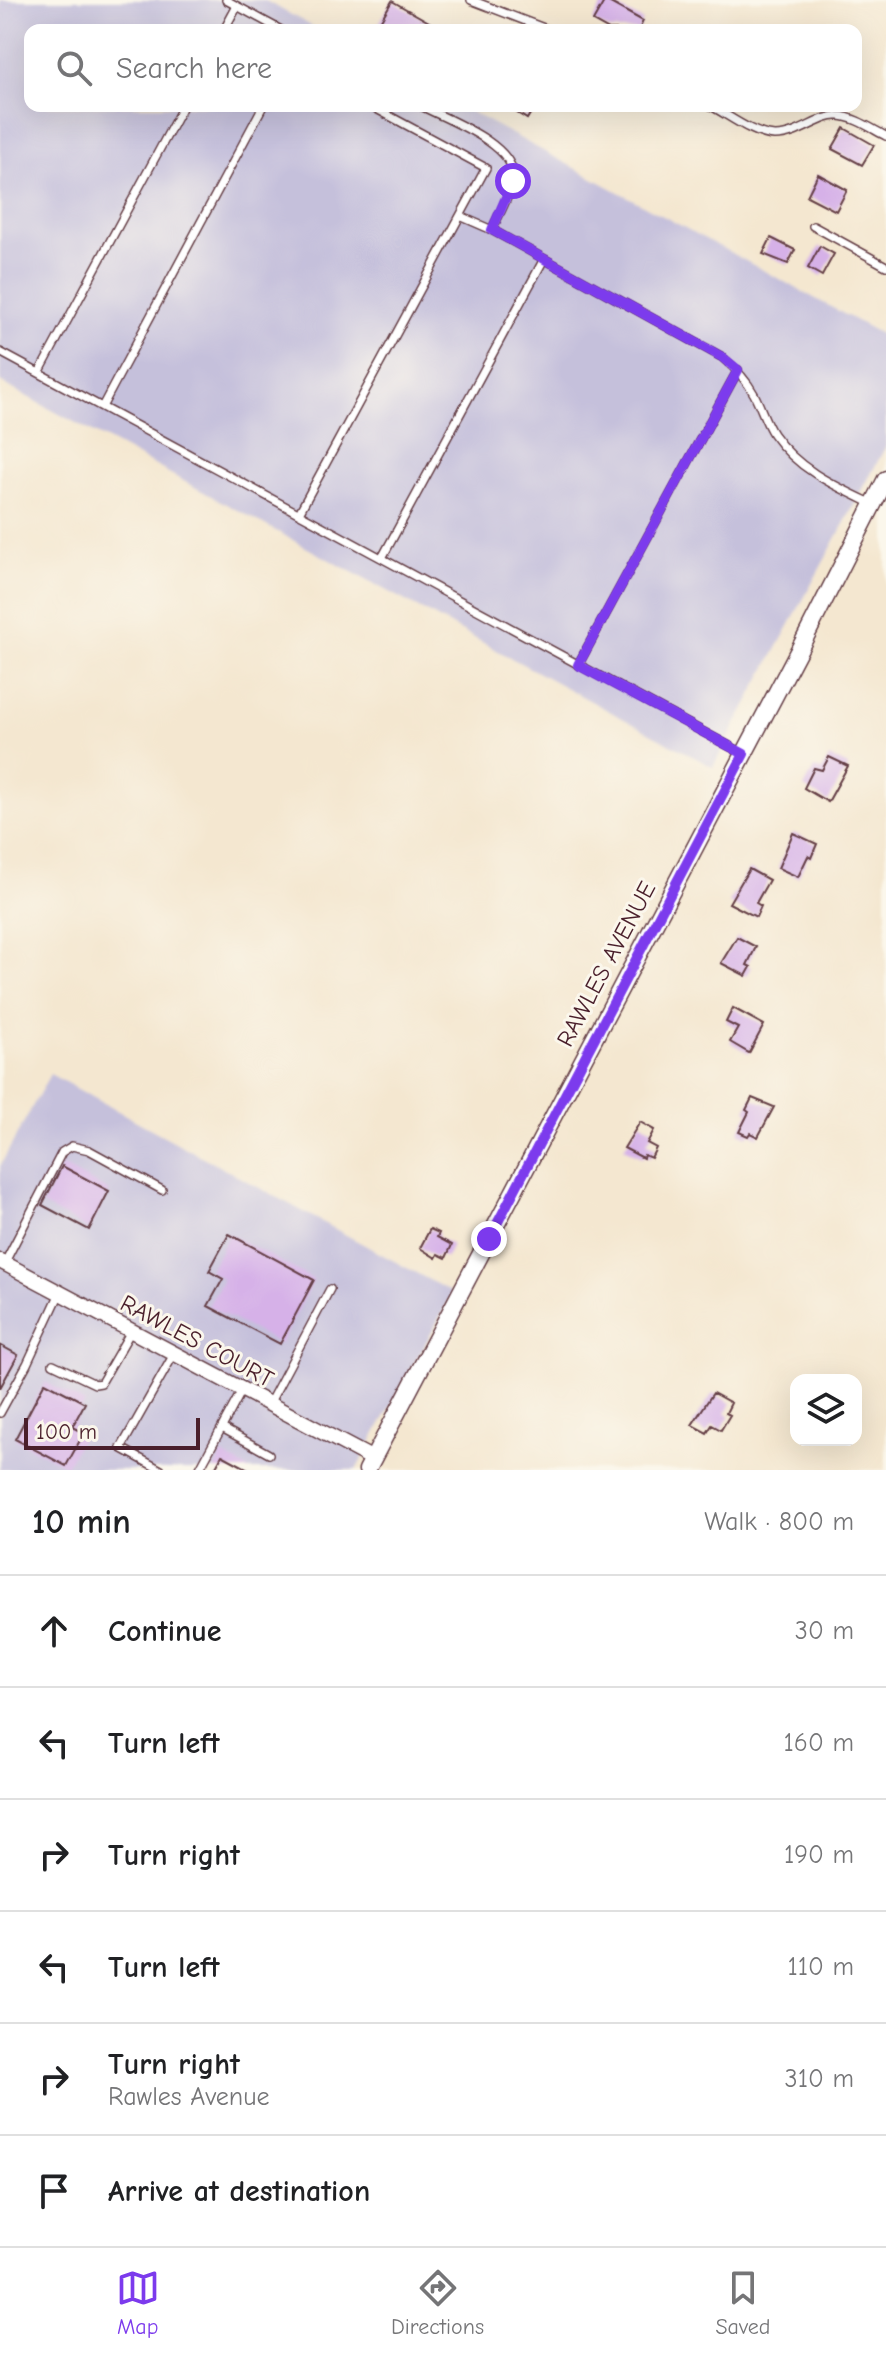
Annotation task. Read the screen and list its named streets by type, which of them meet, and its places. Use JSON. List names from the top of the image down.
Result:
{
  "streets": {
    "street": ["RAWLES AVENUE", "RAWLES COURT"]
  },
  "crossings": [
    ["RAWLES AVENUE", "RAWLES COURT"]
  ],
  "scale_bar": "100 m",
  "page": {
    "search": "Search here",
    "scale": "100 m",
    "heading": ["10 min", "Walk · 800 m"],
    "list": [
      ["Continue", "30 m"],
      ["Turn left", "160 m"],
      ["Turn right", "190 m"],
      ["Turn left", "110 m"],
      ["Turn right", "Rawles Avenue", "310 m"],
      "Arrive at destination"
    ],
    "nav": ["Map", "Directions", "Saved"]
  }
}
